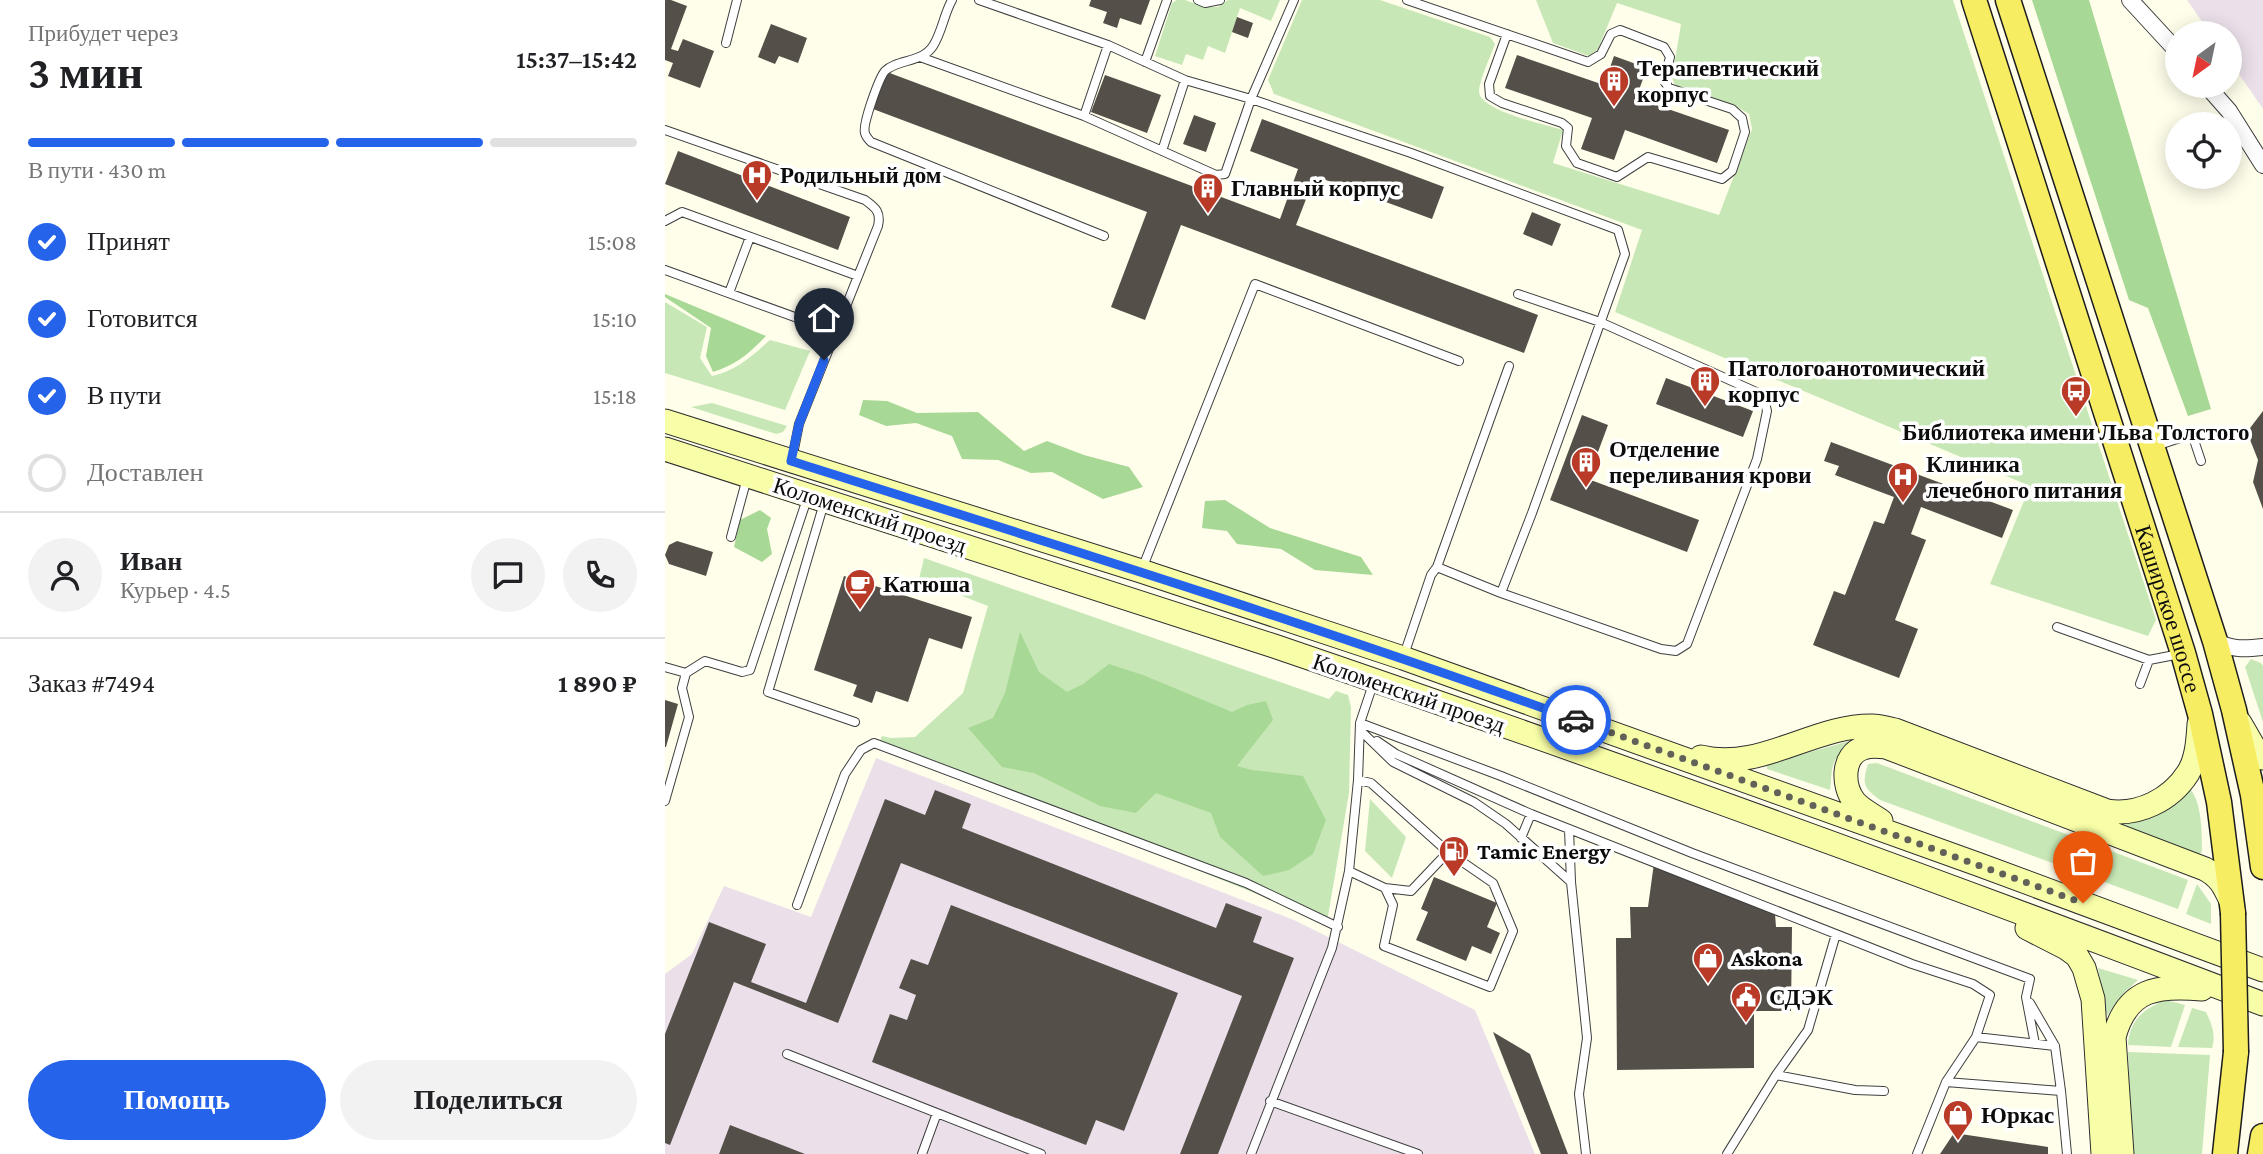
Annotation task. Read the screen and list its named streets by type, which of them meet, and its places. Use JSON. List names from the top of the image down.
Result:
{
  "streets": {
    "main road": ["Коломенский проезд", "Каширское шоссе"]
  },
  "places": {
    "building": [
      "Терапевтический корпус",
      "Главный корпус",
      "Патологоанотомический корпус",
      "Отделение переливания крови"
    ],
    "hospital": ["Родильный дом", "Клиника лечебного питания"],
    "bus stop": ["Библиотека имени Льва Толстого"],
    "cafe": ["Катюша"],
    "fuel station": ["Tamic Energy"],
    "shop": ["Askona", "Юркас"],
    "public building": ["СДЭК"]
  },
  "north": "bottom left",
  "page": {
    "heading": ["3 мин", "Прибудет через", "15:37–15:42"],
    "panel": [
      "Иван",
      "Курьер · 4.5",
      "Заказ #7494",
      "1 890 ₽"
    ],
    "bar": "В пути · 430 m",
    "list": [
      ["Принят", "15:08"],
      ["Готовится", "15:10"],
      ["В пути", "15:18"],
      "Доставлен"
    ],
    "buttons": ["Помощь", "Поделиться"]
  }
}
